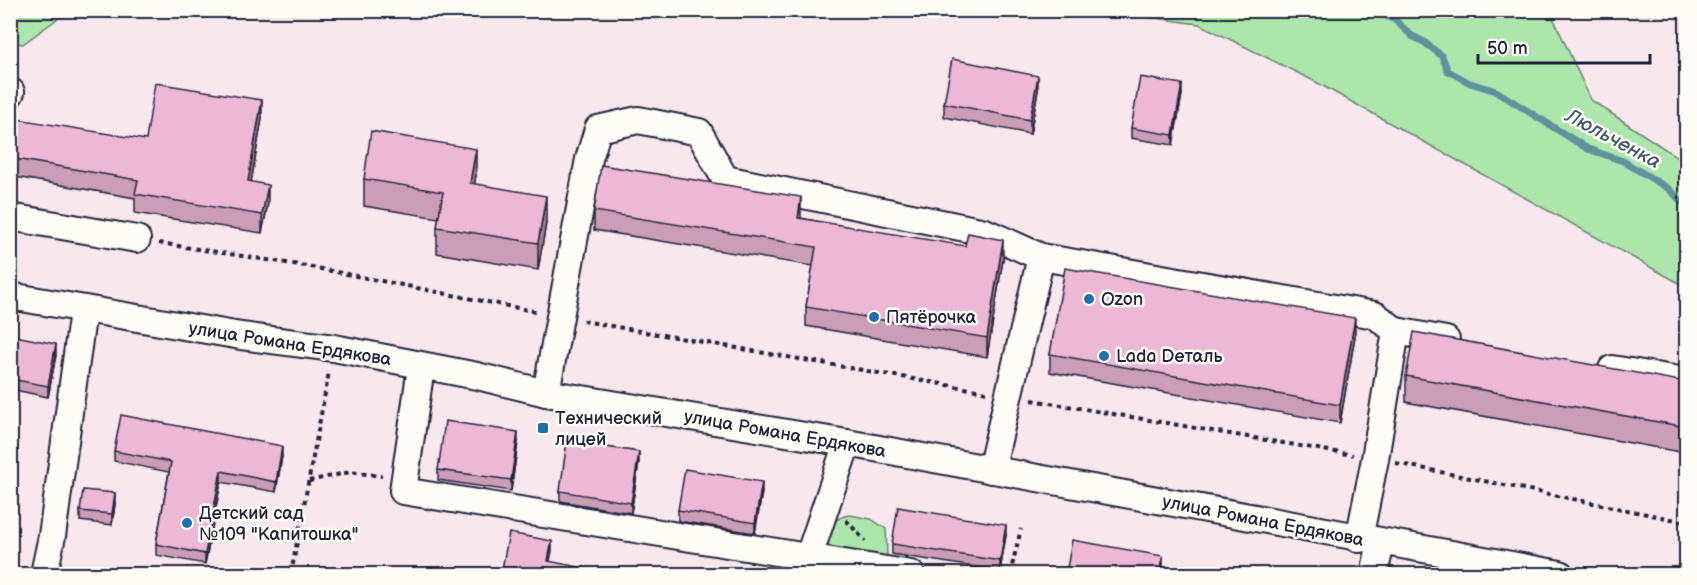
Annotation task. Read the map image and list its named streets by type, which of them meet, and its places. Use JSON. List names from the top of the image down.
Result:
{
  "streets": {
    "street": ["улица Романа Ердякова"]
  },
  "water": ["Люльченка"],
  "places": {
    "other": [
      "Ozon",
      "Пятёрочка",
      "Lada Dеталь",
      "Детский сад №109 \"Капитошка\""
    ],
    "transit": ["Технический лицей"]
  },
  "scale_bar": "50 m"
}
